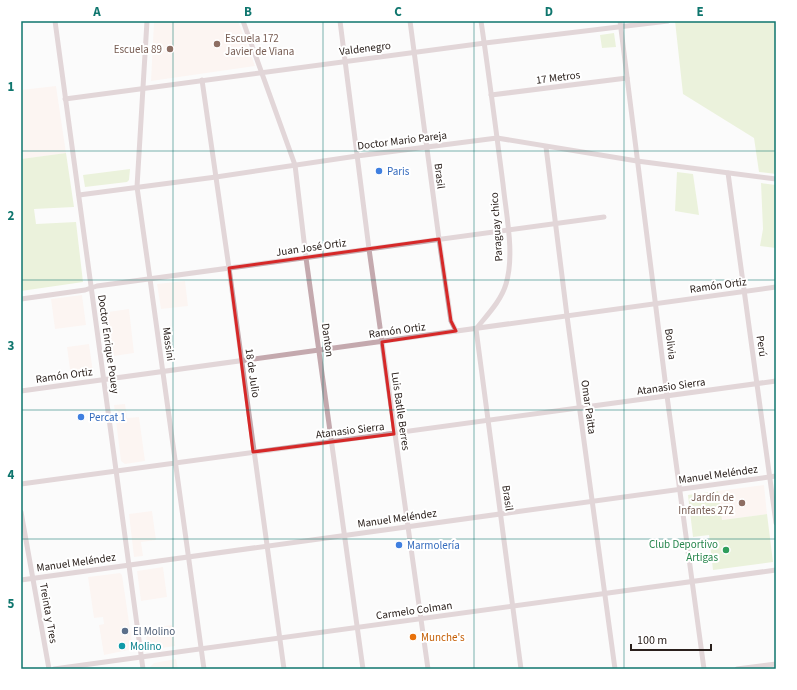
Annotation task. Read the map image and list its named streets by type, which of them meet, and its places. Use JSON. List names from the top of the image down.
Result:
{
  "streets": {
    "street": [
      "Valdenegro",
      "17 Metros",
      "Doctor Mario Pareja",
      "Brasil",
      "Paraguay chico",
      "Juan José Ortiz",
      "Ramón Ortiz",
      "Danton",
      "Doctor Enrique Pouey",
      "Massini",
      "Bolivia",
      "Perú",
      "18 de Julio",
      "Atanasio Sierra",
      "Omar Paitta",
      "Luis Batlle Berres",
      "Manuel Meléndez",
      "Carmelo Colman",
      "Treinta y Tres"
    ]
  },
  "crossings": [
    ["Valdenegro", "Brasil"],
    ["Valdenegro", "Paraguay chico"],
    ["Valdenegro", "Danton"],
    ["Valdenegro", "Doctor Enrique Pouey"],
    ["Valdenegro", "Massini"],
    ["Valdenegro", "Bolivia"],
    ["Valdenegro", "18 de Julio"],
    ["Valdenegro", "Luis Batlle Berres"],
    ["17 Metros", "Paraguay chico"],
    ["17 Metros", "Bolivia"],
    ["Doctor Mario Pareja", "Brasil"],
    ["Doctor Mario Pareja", "Paraguay chico"],
    ["Doctor Mario Pareja", "Danton"],
    ["Doctor Mario Pareja", "Doctor Enrique Pouey"],
    ["Doctor Mario Pareja", "Massini"],
    ["Doctor Mario Pareja", "Bolivia"],
    ["Doctor Mario Pareja", "Perú"],
    ["Doctor Mario Pareja", "18 de Julio"],
    ["Doctor Mario Pareja", "Omar Paitta"],
    ["Doctor Mario Pareja", "Luis Batlle Berres"],
    ["Brasil", "Paraguay chico"],
    ["Brasil", "Juan José Ortiz"],
    ["Brasil", "Ramón Ortiz"],
    ["Brasil", "Atanasio Sierra"],
    ["Brasil", "Manuel Meléndez"],
    ["Brasil", "Carmelo Colman"],
    ["Paraguay chico", "Juan José Ortiz"],
    ["Paraguay chico", "Ramón Ortiz"],
    ["Juan José Ortiz", "Danton"],
    ["Juan José Ortiz", "Doctor Enrique Pouey"],
    ["Juan José Ortiz", "Massini"],
    ["Juan José Ortiz", "18 de Julio"],
    ["Juan José Ortiz", "Omar Paitta"],
    ["Juan José Ortiz", "Luis Batlle Berres"],
    ["Ramón Ortiz", "Danton"],
    ["Ramón Ortiz", "Doctor Enrique Pouey"],
    ["Ramón Ortiz", "Massini"],
    ["Ramón Ortiz", "Bolivia"],
    ["Ramón Ortiz", "Perú"],
    ["Ramón Ortiz", "18 de Julio"],
    ["Ramón Ortiz", "Omar Paitta"],
    ["Ramón Ortiz", "Luis Batlle Berres"],
    ["Danton", "Atanasio Sierra"],
    ["Danton", "Manuel Meléndez"],
    ["Danton", "Carmelo Colman"],
    ["Doctor Enrique Pouey", "Atanasio Sierra"],
    ["Doctor Enrique Pouey", "Manuel Meléndez"],
    ["Doctor Enrique Pouey", "Carmelo Colman"],
    ["Massini", "Atanasio Sierra"],
    ["Massini", "Manuel Meléndez"],
    ["Massini", "Carmelo Colman"],
    ["Bolivia", "Atanasio Sierra"],
    ["Bolivia", "Manuel Meléndez"],
    ["Bolivia", "Carmelo Colman"],
    ["Perú", "Atanasio Sierra"],
    ["Perú", "Manuel Meléndez"],
    ["18 de Julio", "Atanasio Sierra"],
    ["18 de Julio", "Manuel Meléndez"],
    ["18 de Julio", "Carmelo Colman"],
    ["Atanasio Sierra", "Omar Paitta"],
    ["Atanasio Sierra", "Luis Batlle Berres"],
    ["Omar Paitta", "Manuel Meléndez"],
    ["Omar Paitta", "Carmelo Colman"],
    ["Luis Batlle Berres", "Manuel Meléndez"],
    ["Luis Batlle Berres", "Carmelo Colman"],
    ["Manuel Meléndez", "Treinta y Tres"]
  ],
  "places": [
    "Escuela 172 Javier de Viana",
    "Escuela 89",
    "Paris",
    "Percat 1",
    "Jardín de Infantes 272",
    "Marmolería",
    "Club Deportivo Artigas",
    "El Molino",
    "Munche's",
    "Molino"
  ],
  "scale_bar": "100 m",
  "grid": {
    "columns": [
      "A",
      "B",
      "C",
      "D",
      "E"
    ],
    "rows": [
      "1",
      "2",
      "3",
      "4",
      "5"
    ]
  }
}
